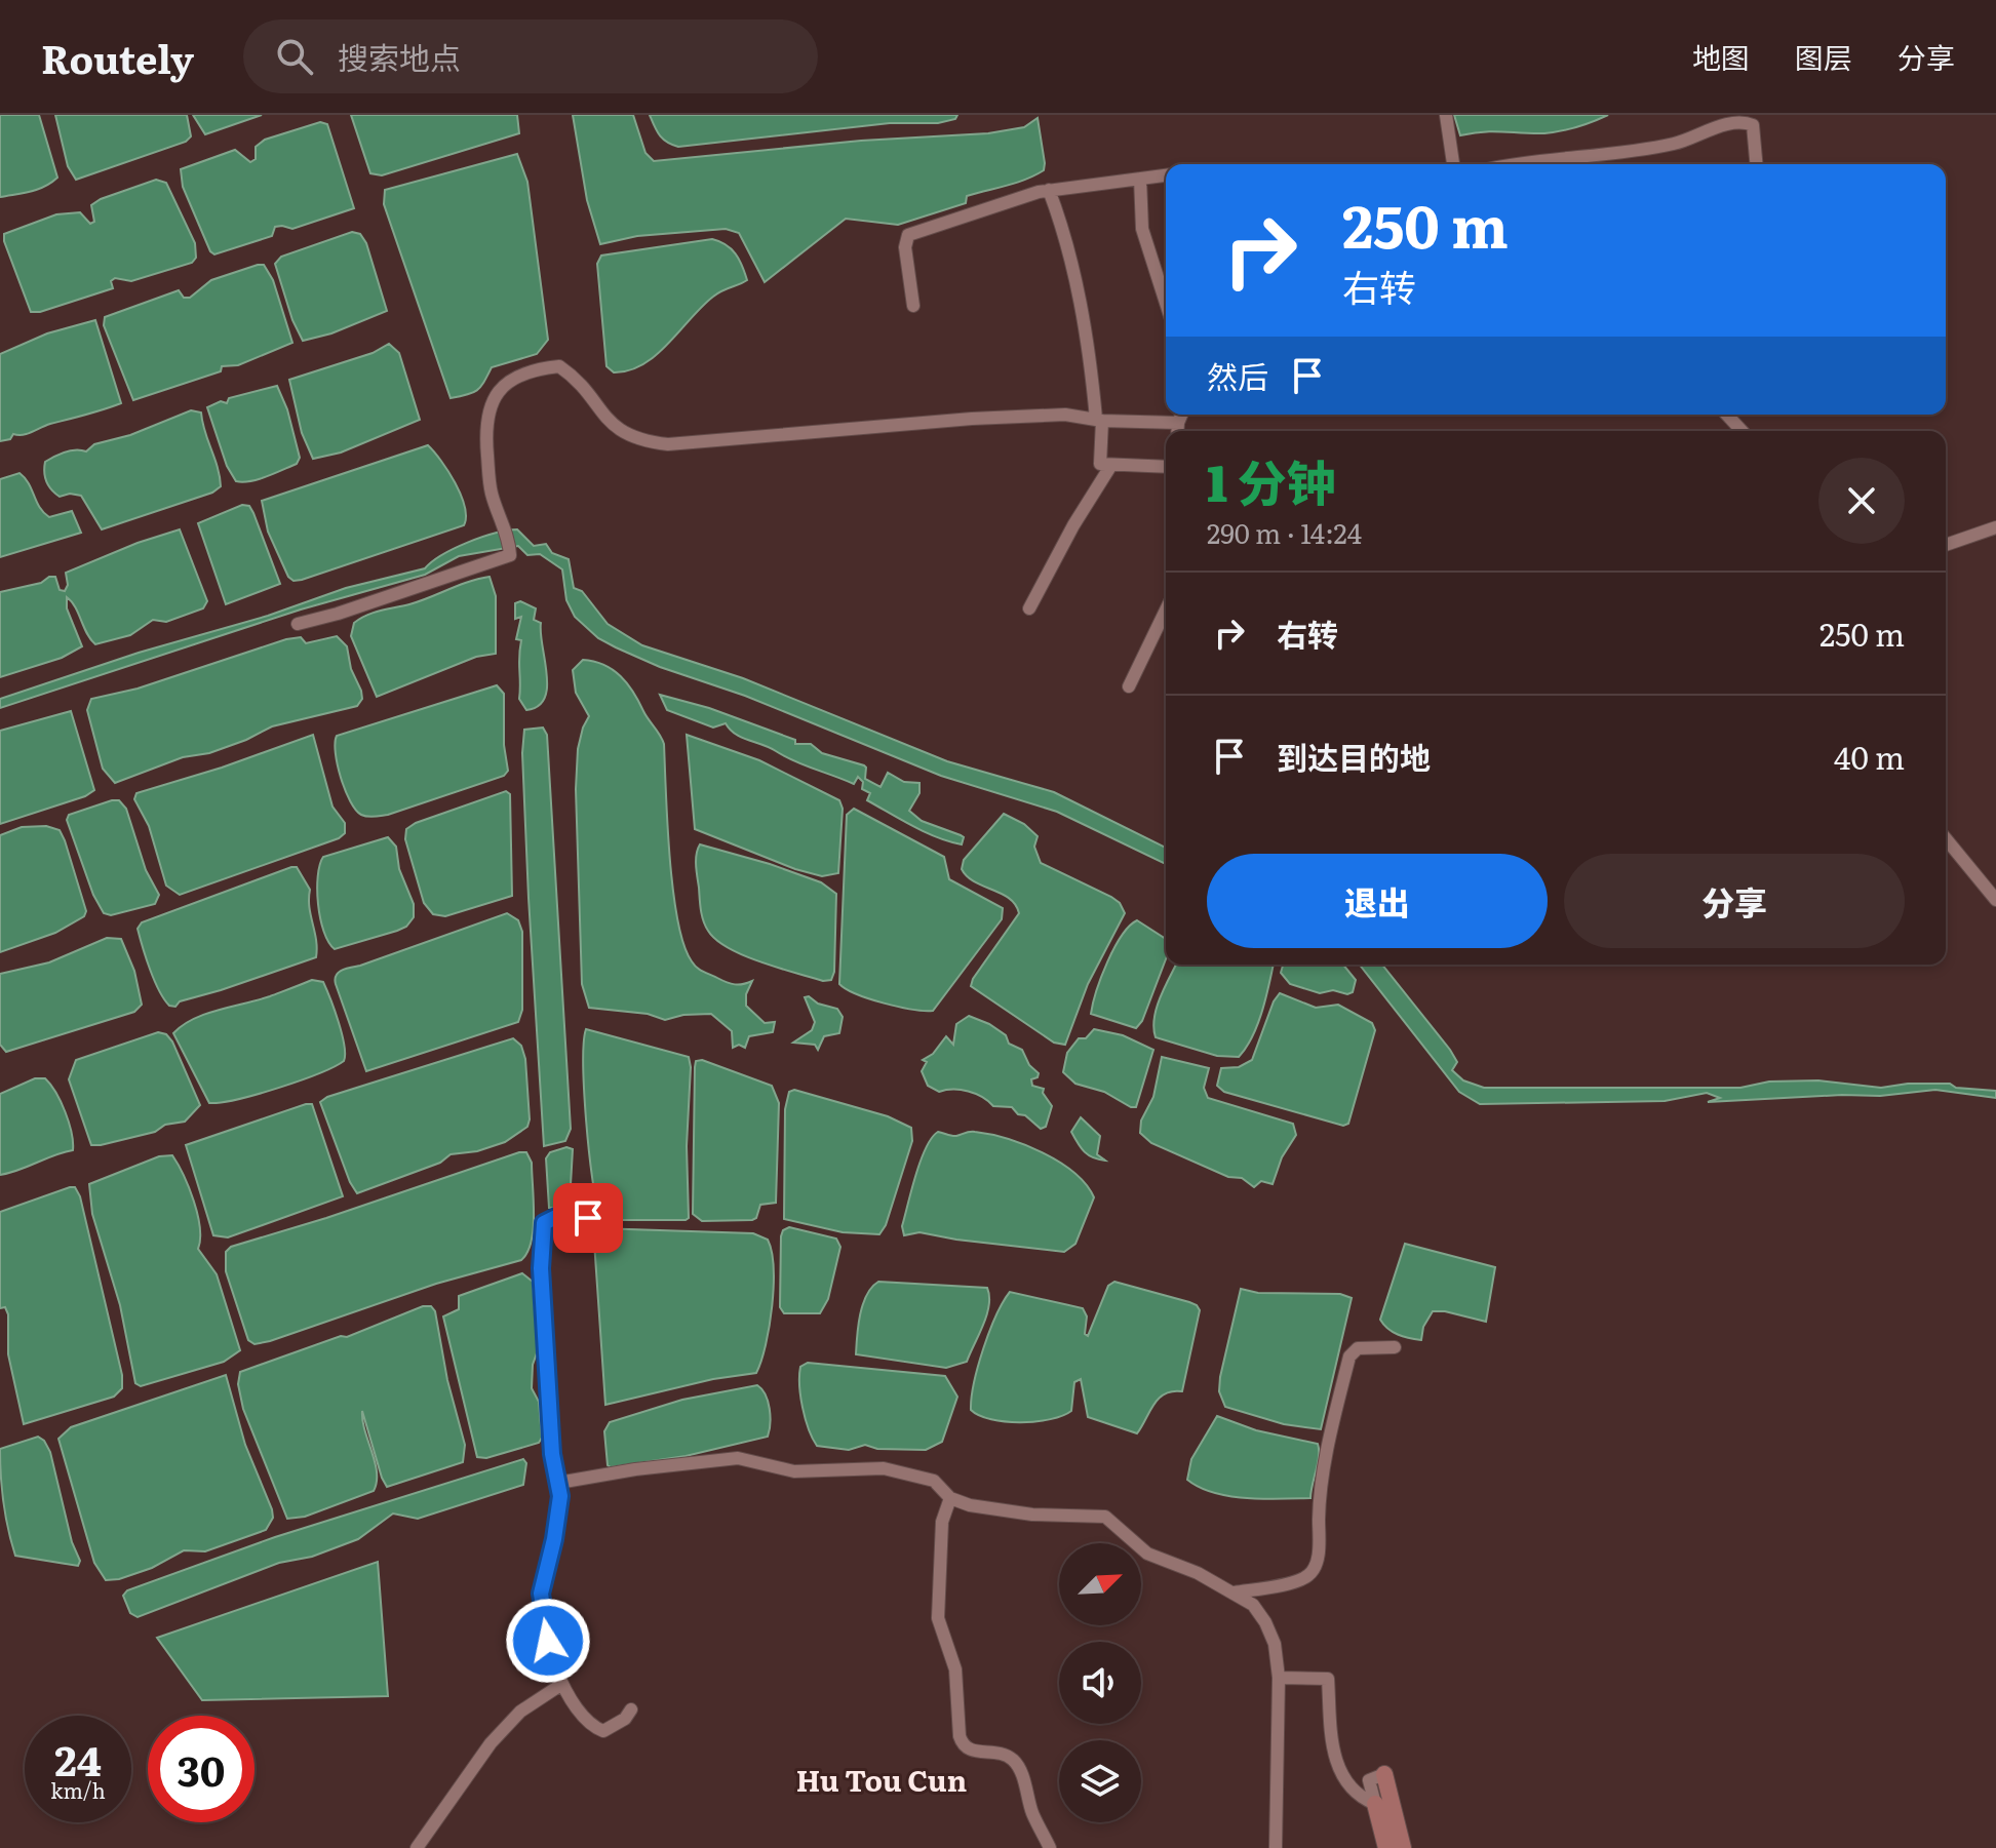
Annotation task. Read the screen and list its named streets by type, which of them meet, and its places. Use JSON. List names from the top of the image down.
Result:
{
  "districts": ["Hu Tou Cun"],
  "north": "top right",
  "page": {
    "header": "Routely",
    "search": "搜索地点",
    "nav": ["地图", "图层", "分享"],
    "turn": ["250 m", "右转"],
    "then": "然后",
    "heading": ["1 分钟", "290 m · 14:24"],
    "list": [
      {
        "name": "右转",
        "value": "250 m"
      },
      {
        "name": "到达目的地",
        "value": "40 m"
      }
    ],
    "buttons": ["退出", "分享"],
    "speed": "24 km/h",
    "limit": "30"
  }
}
